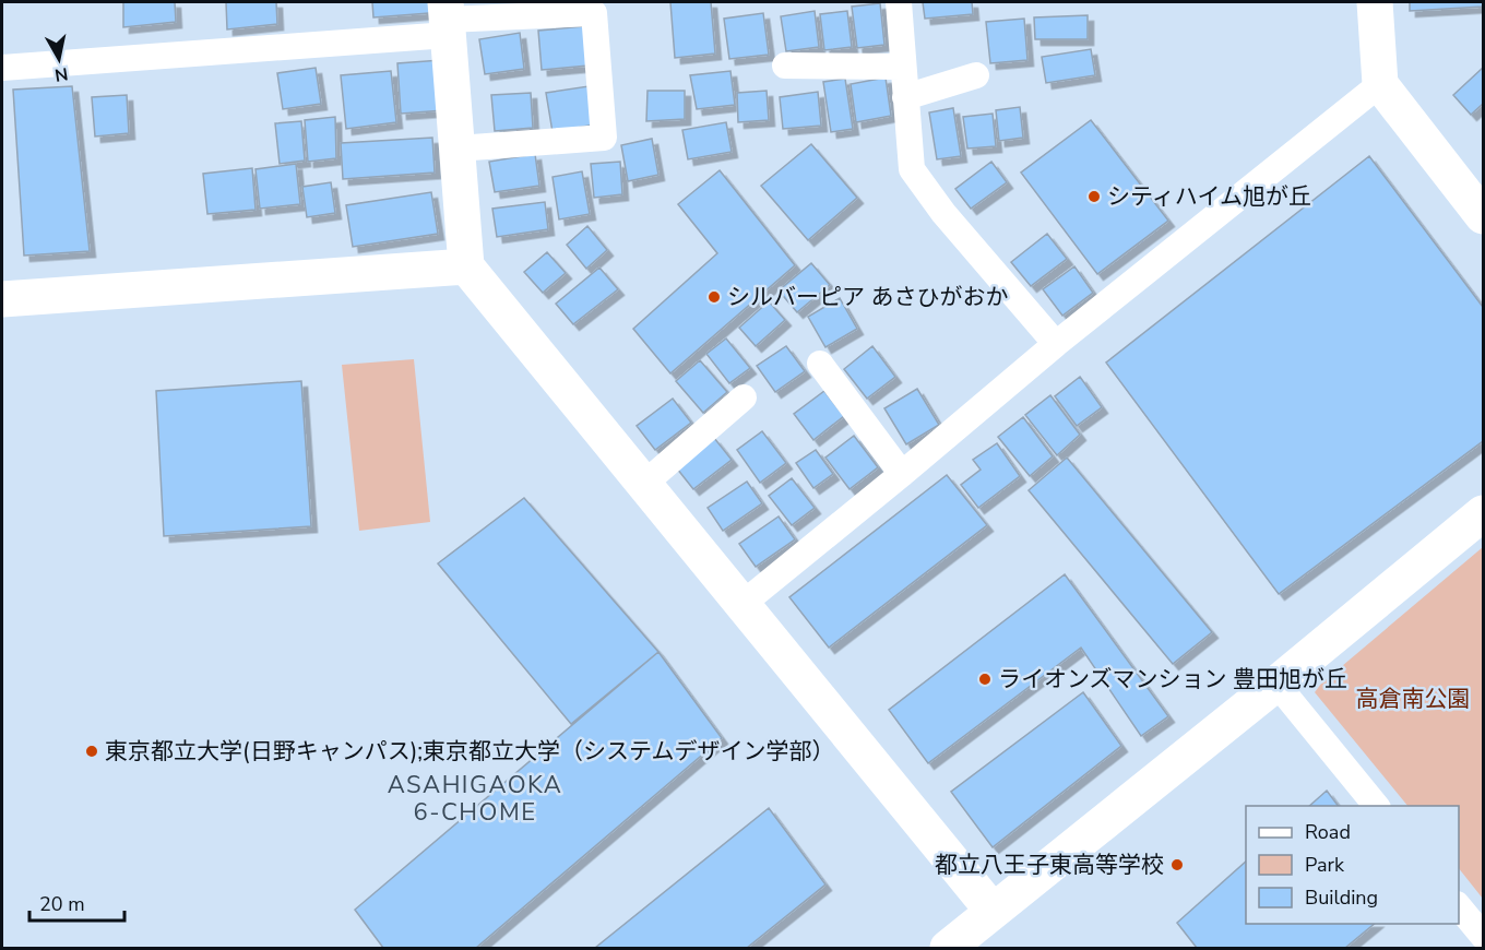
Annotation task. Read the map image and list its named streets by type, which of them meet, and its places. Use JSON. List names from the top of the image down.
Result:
{
  "districts": ["ASAHIGAOKA 6-CHOME"],
  "parks": ["高倉南公園"],
  "places": [
    "シティハイム旭が丘",
    "シルバーピア あさひがおか",
    "ライオンズマンション 豊田旭が丘",
    "東京都立大学(日野キャンパス);東京都立大学（システムデザイン学部）",
    "都立八王子東高等学校"
  ],
  "legend": ["Road", "Park", "Building"],
  "scale_bar": "20 m",
  "north": "bottom"
}
